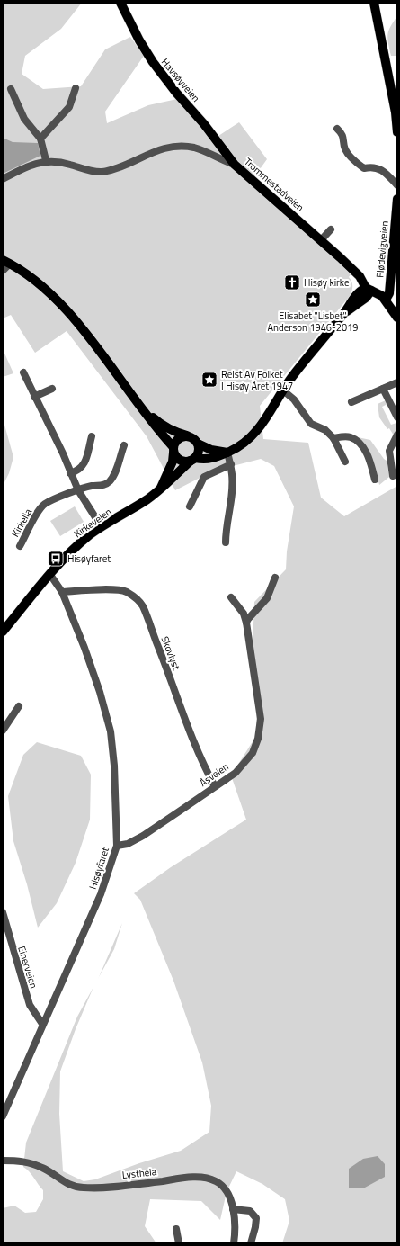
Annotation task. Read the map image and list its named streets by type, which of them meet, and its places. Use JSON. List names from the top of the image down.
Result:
{
  "streets": {
    "main road": [
      "Havsøyveien",
      "Trommestadveien",
      "Flødevigveien",
      "Kirkeveien"
    ],
    "street": [
      "Kirkelia",
      "Skovlyst",
      "Åsveien",
      "Hisøyfaret",
      "Einerveien",
      "Lystheia"
    ]
  },
  "crossings": [
    ["Havsøyveien", "Trommestadveien"],
    ["Kirkeveien", "Hisøyfaret"],
    ["Skovlyst", "Åsveien"],
    ["Skovlyst", "Hisøyfaret"],
    ["Åsveien", "Hisøyfaret"],
    ["Hisøyfaret", "Einerveien"]
  ],
  "places": {
    "church": ["Hisøy kirke"],
    "place": ["Elisabet \"Lisbet\" Anderson 1946-2019", "Reist Av Folket I Hisøy Året 1947"],
    "bus stop": ["Hisøyfaret"]
  }
}
